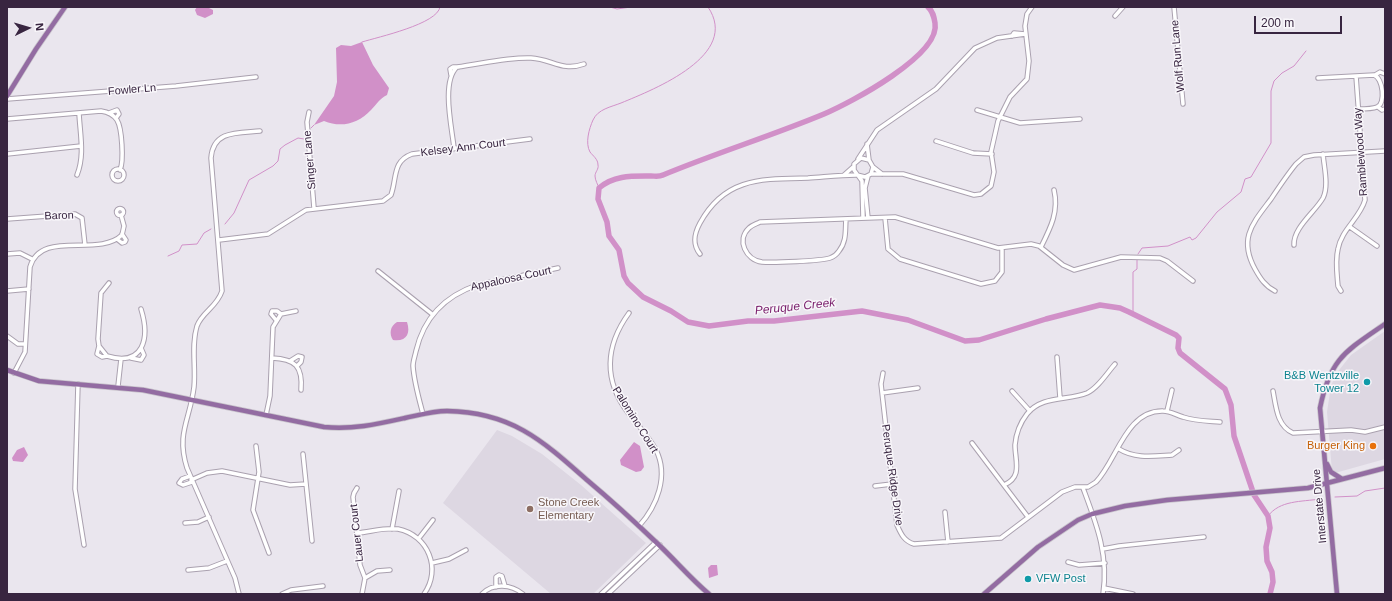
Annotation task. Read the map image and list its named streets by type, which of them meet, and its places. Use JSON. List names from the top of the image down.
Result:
{
  "streets": {
    "main road": ["Interstate Drive"],
    "street": [
      "Wolf Run Lane",
      "Fowler Ln",
      "Kelsey Ann Court",
      "Ramblewood Way",
      "Singer Lane",
      "Baron",
      "Appaloosa Court",
      "Palomino Court",
      "Peruque Ridge Drive",
      "Lauer Court"
    ]
  },
  "crossings": [
    ["Kelsey Ann Court", "Singer Lane"]
  ],
  "water": ["Peruque Creek"],
  "places": [
    "B&B Wentzville Tower 12",
    "Burger King",
    "Stone Creek Elementary",
    "VFW Post"
  ],
  "scale_bar": "200 m",
  "north": "right"
}
